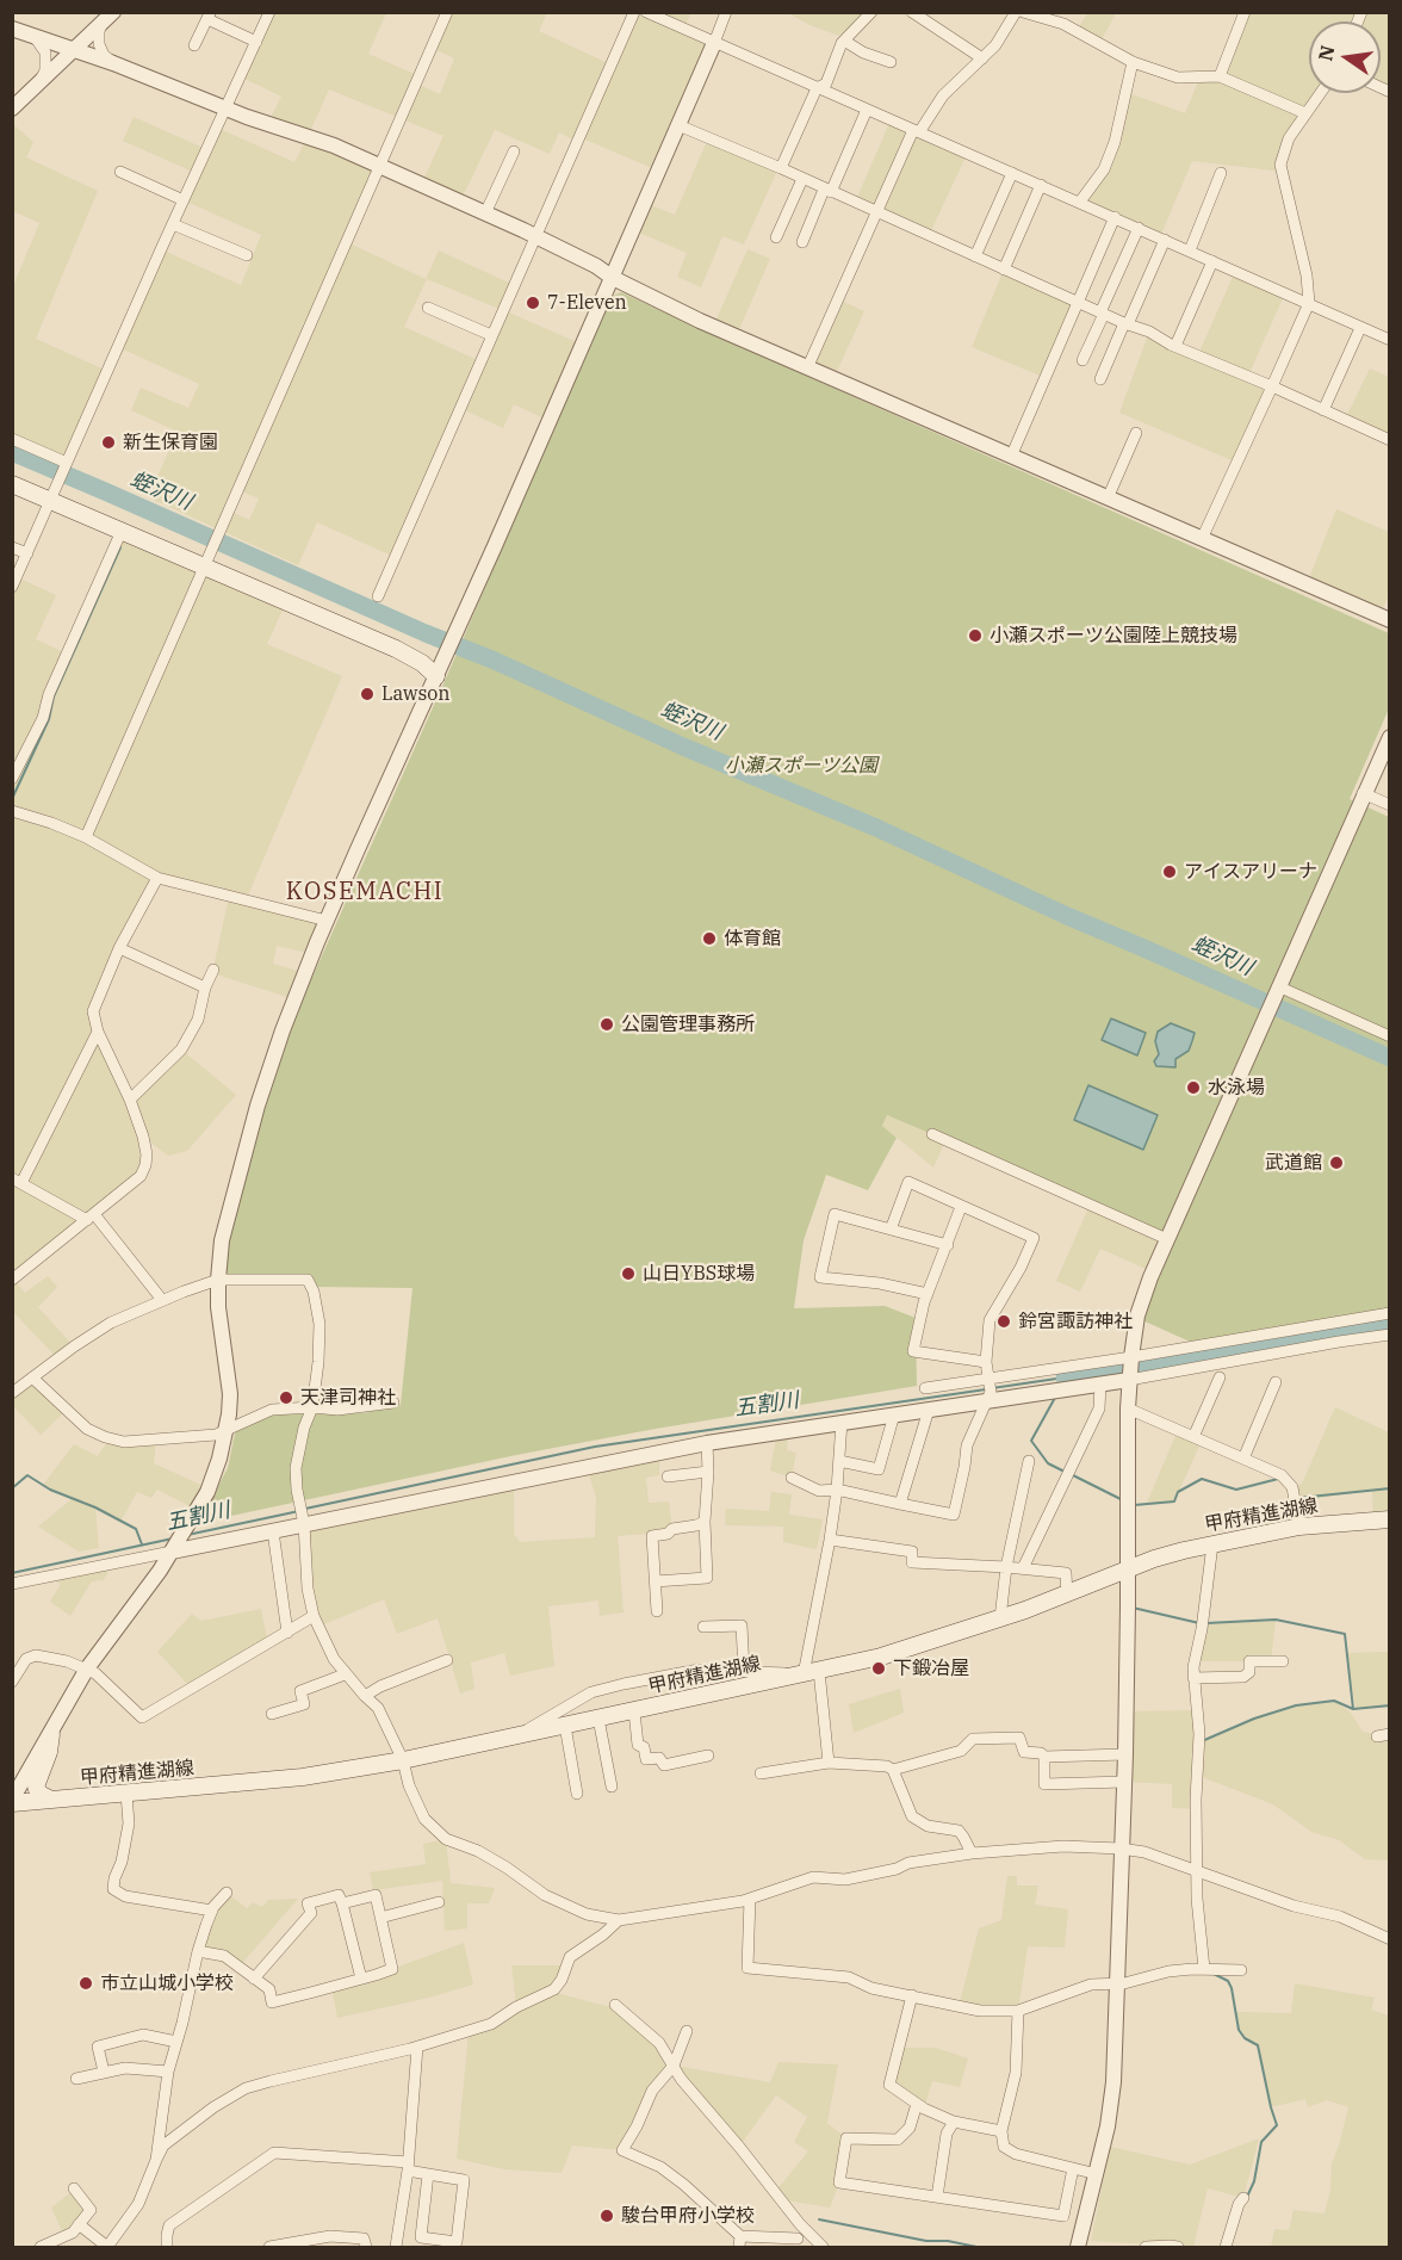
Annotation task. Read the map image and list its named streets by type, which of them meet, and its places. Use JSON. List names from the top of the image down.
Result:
{
  "streets": {
    "main road": ["甲府精進湖線"]
  },
  "districts": ["KOSEMACHI"],
  "water": ["蛭沢川", "五割川"],
  "parks": ["小瀬スポーツ公園"],
  "places": [
    "7-Eleven",
    "新生保育園",
    "小瀬スポーツ公園陸上競技場",
    "Lawson",
    "アイスアリーナ",
    "体育館",
    "公園管理事務所",
    "水泳場",
    "武道館",
    "山日YBS球場",
    "鈴宮諏訪神社",
    "天津司神社",
    "下鍛冶屋",
    "市立山城小学校",
    "駿台甲府小学校"
  ],
  "north": "left"
}
